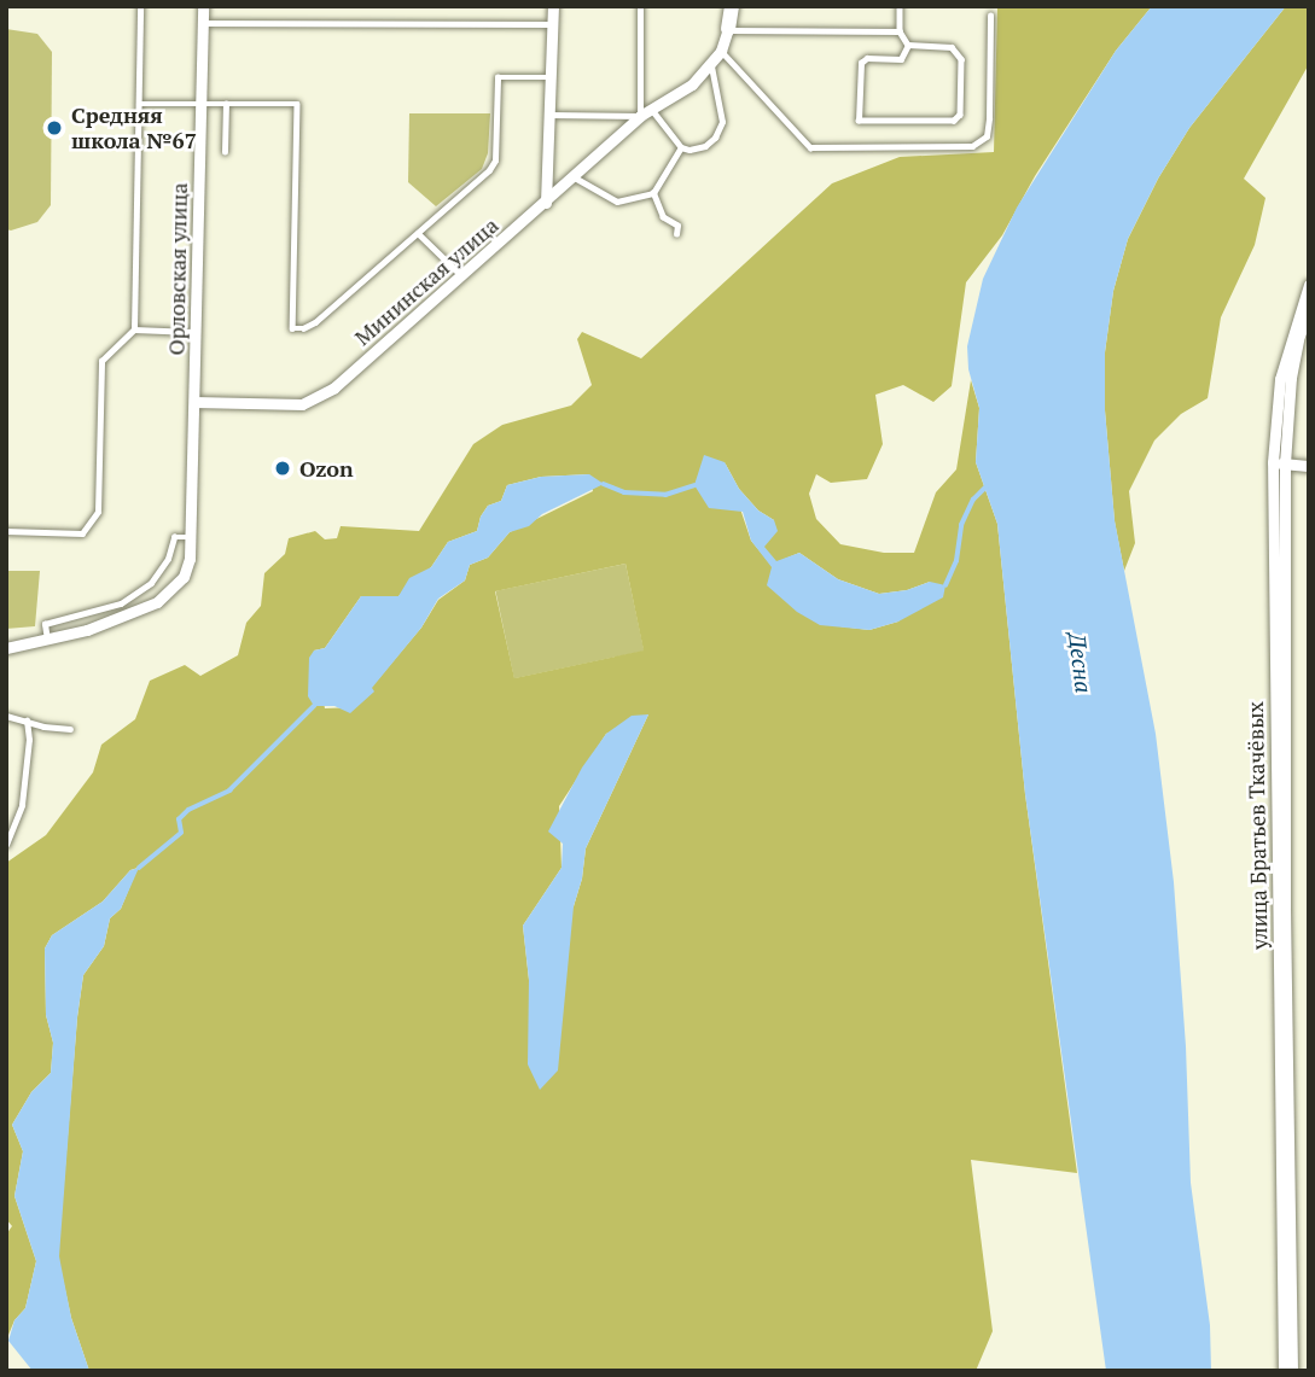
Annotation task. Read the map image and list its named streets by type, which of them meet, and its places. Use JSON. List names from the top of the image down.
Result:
{
  "streets": {
    "street": ["Орловская улица", "Мининская улица", "улица Братьев Ткачёвых"]
  },
  "crossings": [
    ["Орловская улица", "Мининская улица"]
  ],
  "water": ["Десна"],
  "places": ["Средняя школа №67", "Ozon"]
}
